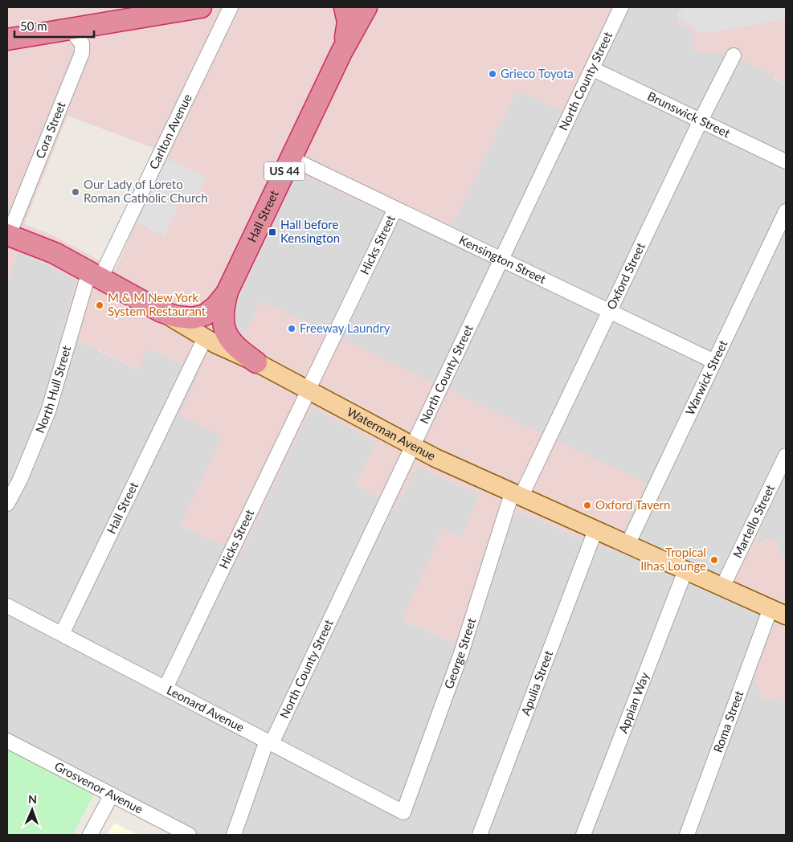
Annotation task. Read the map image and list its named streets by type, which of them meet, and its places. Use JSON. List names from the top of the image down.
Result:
{
  "streets": {
    "highway": ["US 44", "Hall Street", "Waterman Avenue"],
    "street": [
      "North County Street",
      "Brunswick Street",
      "Cora Street",
      "Carlton Avenue",
      "Hicks Street",
      "Kensington Street",
      "Oxford Street",
      "Warwick Street",
      "North Hull Street",
      "Martello Street",
      "George Street",
      "Apulia Street",
      "Appian Way",
      "Leonard Avenue",
      "Roma Street",
      "Grosvenor Avenue"
    ]
  },
  "crossings": [
    ["North County Street", "Brunswick Street"],
    ["North County Street", "Kensington Street"],
    ["North County Street", "Waterman Avenue"],
    ["North County Street", "Leonard Avenue"],
    ["Brunswick Street", "Oxford Street"],
    ["Cora Street", "Waterman Avenue"],
    ["Carlton Avenue", "North Hull Street"],
    ["Carlton Avenue", "Waterman Avenue"],
    ["Hall Street", "Kensington Street"],
    ["Hall Street", "Waterman Avenue"],
    ["Hall Street", "Leonard Avenue"],
    ["Hicks Street", "Kensington Street"],
    ["Hicks Street", "Waterman Avenue"],
    ["Hicks Street", "Leonard Avenue"],
    ["Kensington Street", "Oxford Street"],
    ["Kensington Street", "Warwick Street"],
    ["Oxford Street", "Waterman Avenue"],
    ["Oxford Street", "George Street"],
    ["Warwick Street", "Waterman Avenue"],
    ["North Hull Street", "Waterman Avenue"],
    ["Waterman Avenue", "Martello Street"],
    ["Waterman Avenue", "George Street"],
    ["Waterman Avenue", "Apulia Street"],
    ["Waterman Avenue", "Appian Way"],
    ["Waterman Avenue", "Roma Street"],
    ["George Street", "Leonard Avenue"]
  ],
  "places": {
    "other": [
      "Grieco Toyota",
      "Our Lady of Loreto Roman Catholic Church",
      "M & M New York System Restaurant",
      "Freeway Laundry",
      "Oxford Tavern",
      "Tropical Ilhas Lounge"
    ],
    "transit": ["Hall before Kensington"]
  },
  "scale_bar": "50 m",
  "north": "top"
}
